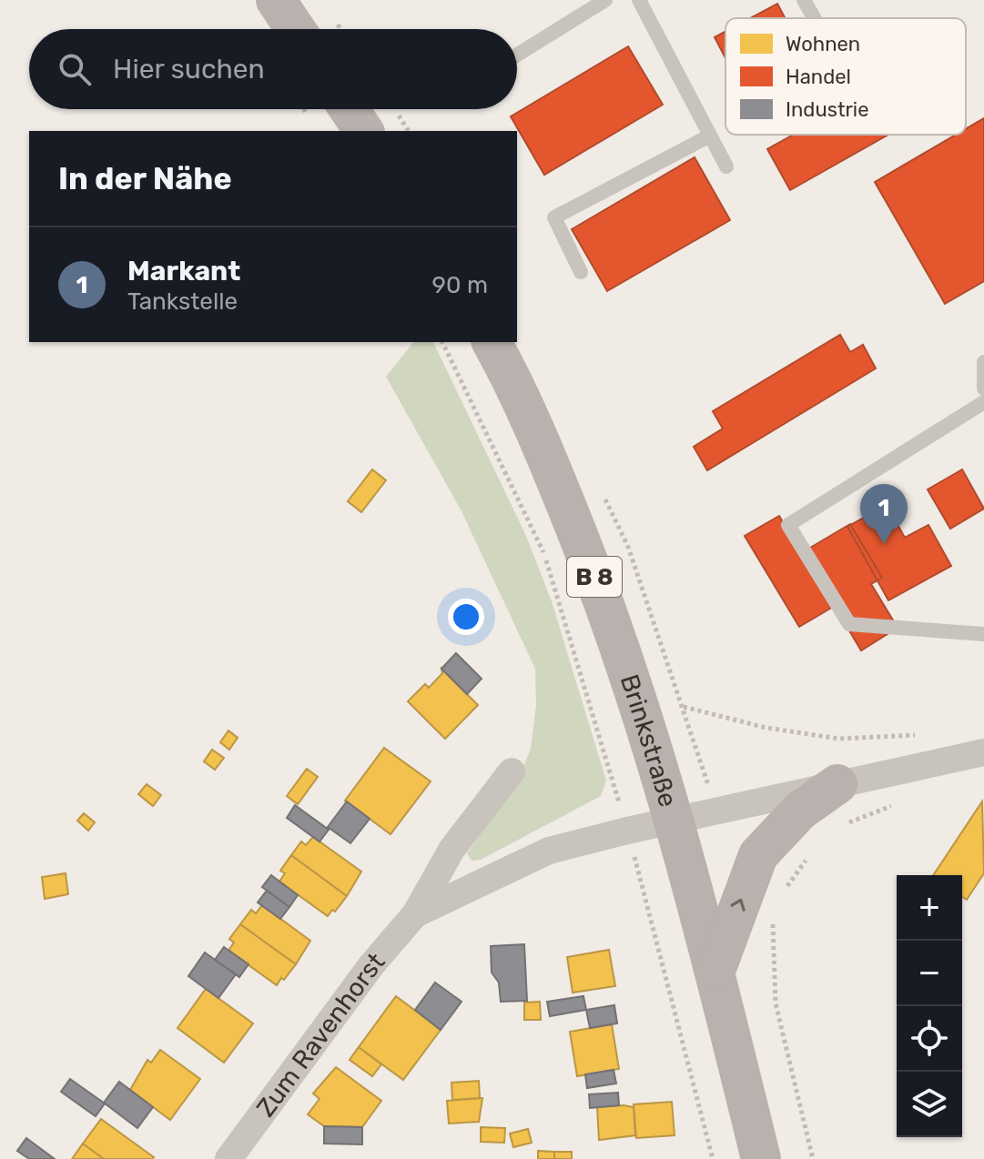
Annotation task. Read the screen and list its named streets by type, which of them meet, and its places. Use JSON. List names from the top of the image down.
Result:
{
  "streets": {
    "main road": ["B 8", "Brinkstraße"],
    "street": ["Zum Ravenhorst"]
  },
  "crossings": [
    ["Brinkstraße", "Zum Ravenhorst"]
  ],
  "legend": ["Wohnen", "Handel", "Industrie"],
  "page": {
    "search": "Hier suchen",
    "heading": "In der Nähe",
    "list": [
      {
        "mark": "1",
        "name": "Markant",
        "note": "Tankstelle",
        "value": "90 m"
      }
    ],
    "pins": "1",
    "map_buttons": ["+", "−"]
  }
}
